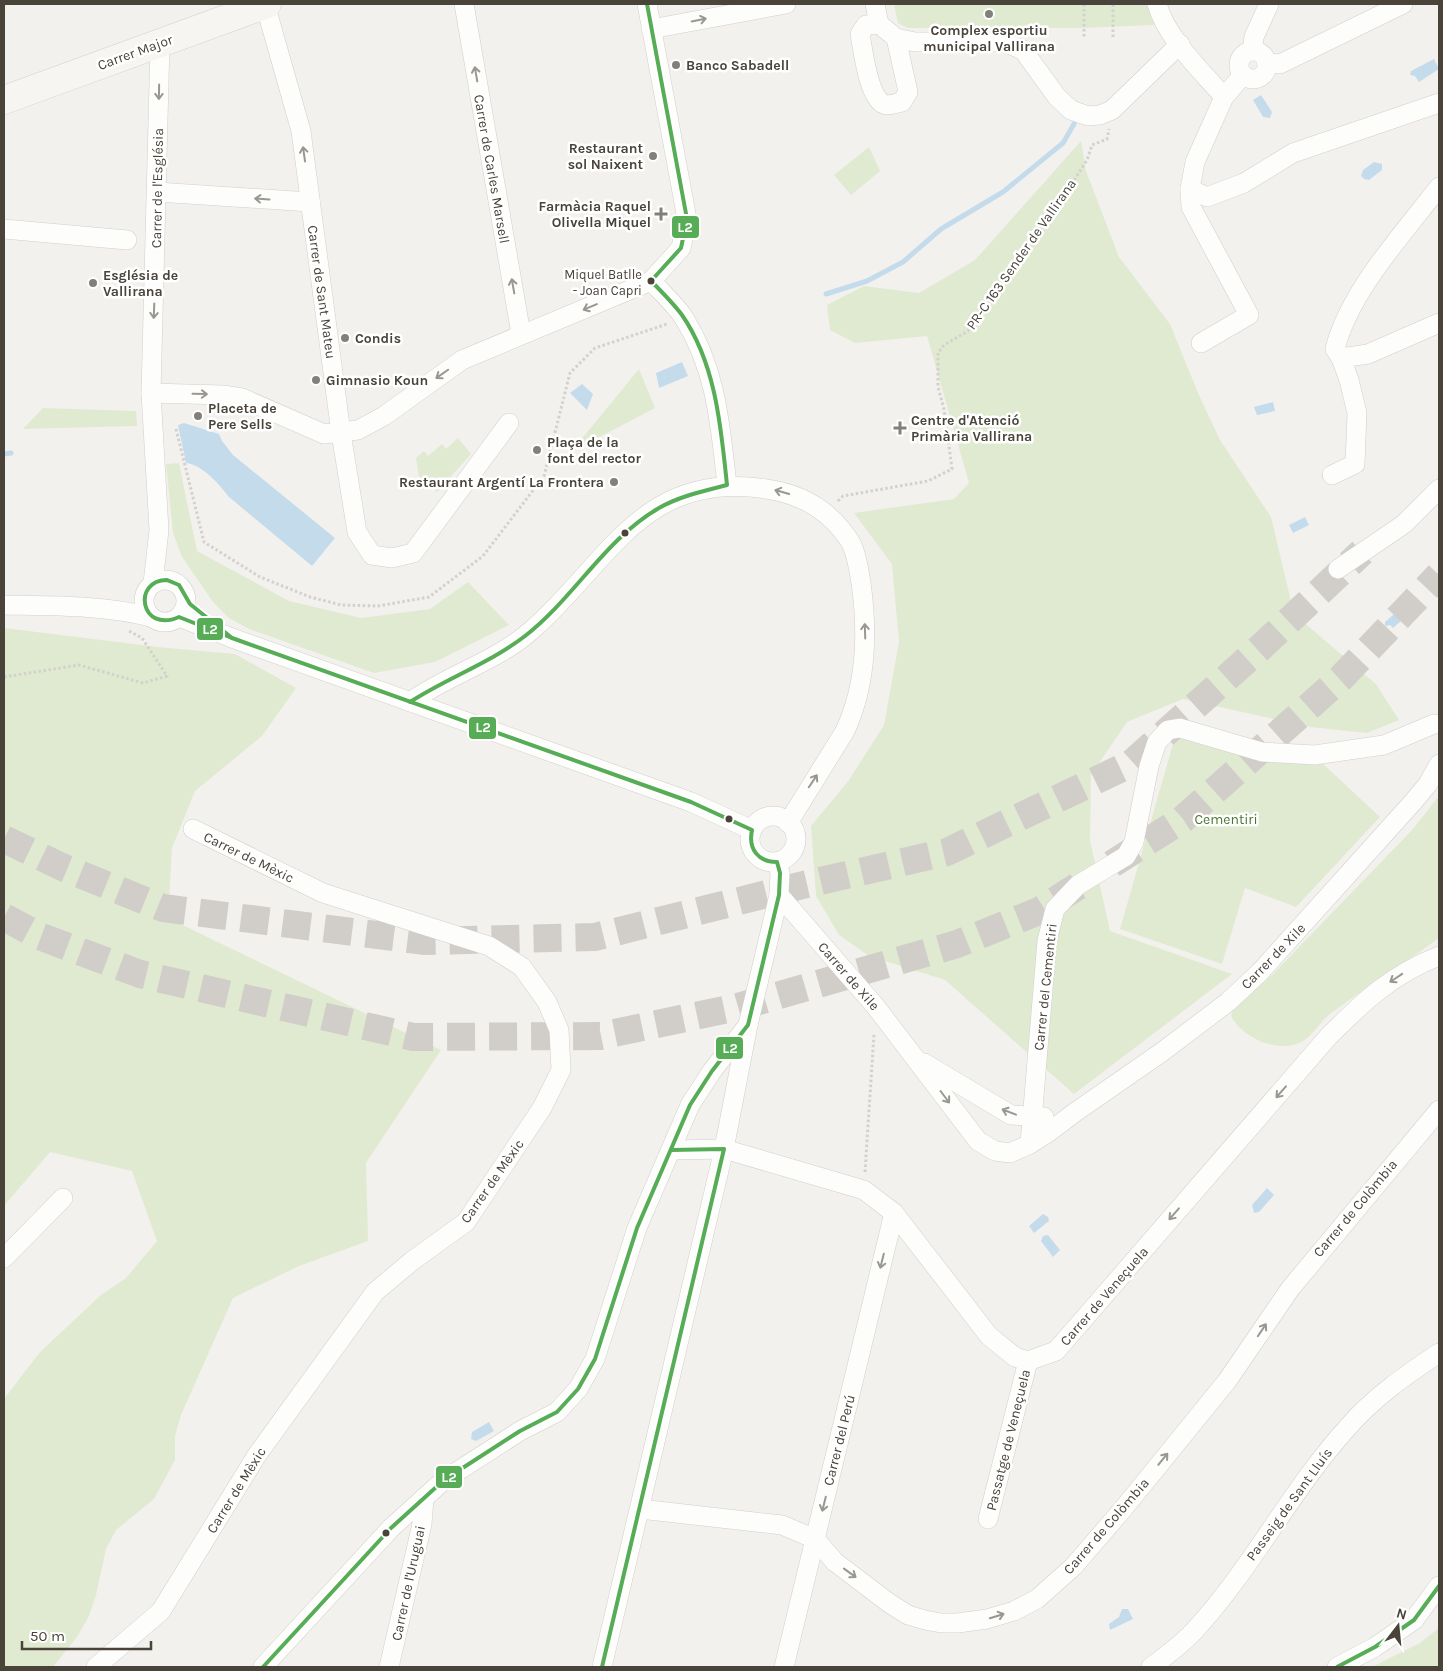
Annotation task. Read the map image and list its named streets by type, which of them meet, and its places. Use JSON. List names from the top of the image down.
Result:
{
  "streets": {
    "street": [
      "Carrer Major",
      "Carrer de Carles Marsell",
      "Carrer de l'Església",
      "Carrer de Sant Mateu",
      "Carrer de Mèxic",
      "Carrer de Xile",
      "Carrer del Cementiri",
      "Carrer de Colòmbia",
      "Carrer de Veneçuela",
      "Carrer del Perú",
      "Passatge de Veneçuela",
      "Passeig de Sant Lluís",
      "Carrer de l'Uruguai"
    ],
    "path": ["PR-C 163 Sender de Vallirana"]
  },
  "crossings": [
    ["Carrer Major", "Carrer de l'Església"],
    ["Carrer Major", "Carrer de Sant Mateu"],
    ["Carrer de Xile", "Carrer del Cementiri"],
    ["Carrer de Colòmbia", "Carrer del Perú"],
    ["Carrer de Veneçuela", "Passatge de Veneçuela"]
  ],
  "one_way": [
    "Carrer de Carles Marsell",
    "Carrer de l'Església",
    "Carrer de Colòmbia",
    "Carrer de Veneçuela",
    "Carrer del Perú"
  ],
  "parks": ["Cementiri"],
  "places": {
    "other": [
      "Complex esportiu municipal Vallirana",
      "Banco Sabadell",
      "Restaurant sol Naixent",
      "Miquel Batlle - Joan Capri",
      "Església de Vallirana",
      "Condis",
      "Gimnasio Koun",
      "Placeta de Pere Sells",
      "Plaça de la font del rector",
      "Restaurant Argentí La Frontera"
    ],
    "health": ["Farmàcia Raquel Olivella Miquel", "Centre d'Atenció Primària Vallirana"]
  },
  "lines": ["transit line L2"],
  "scale_bar": "50 m",
  "north": "top"
}
